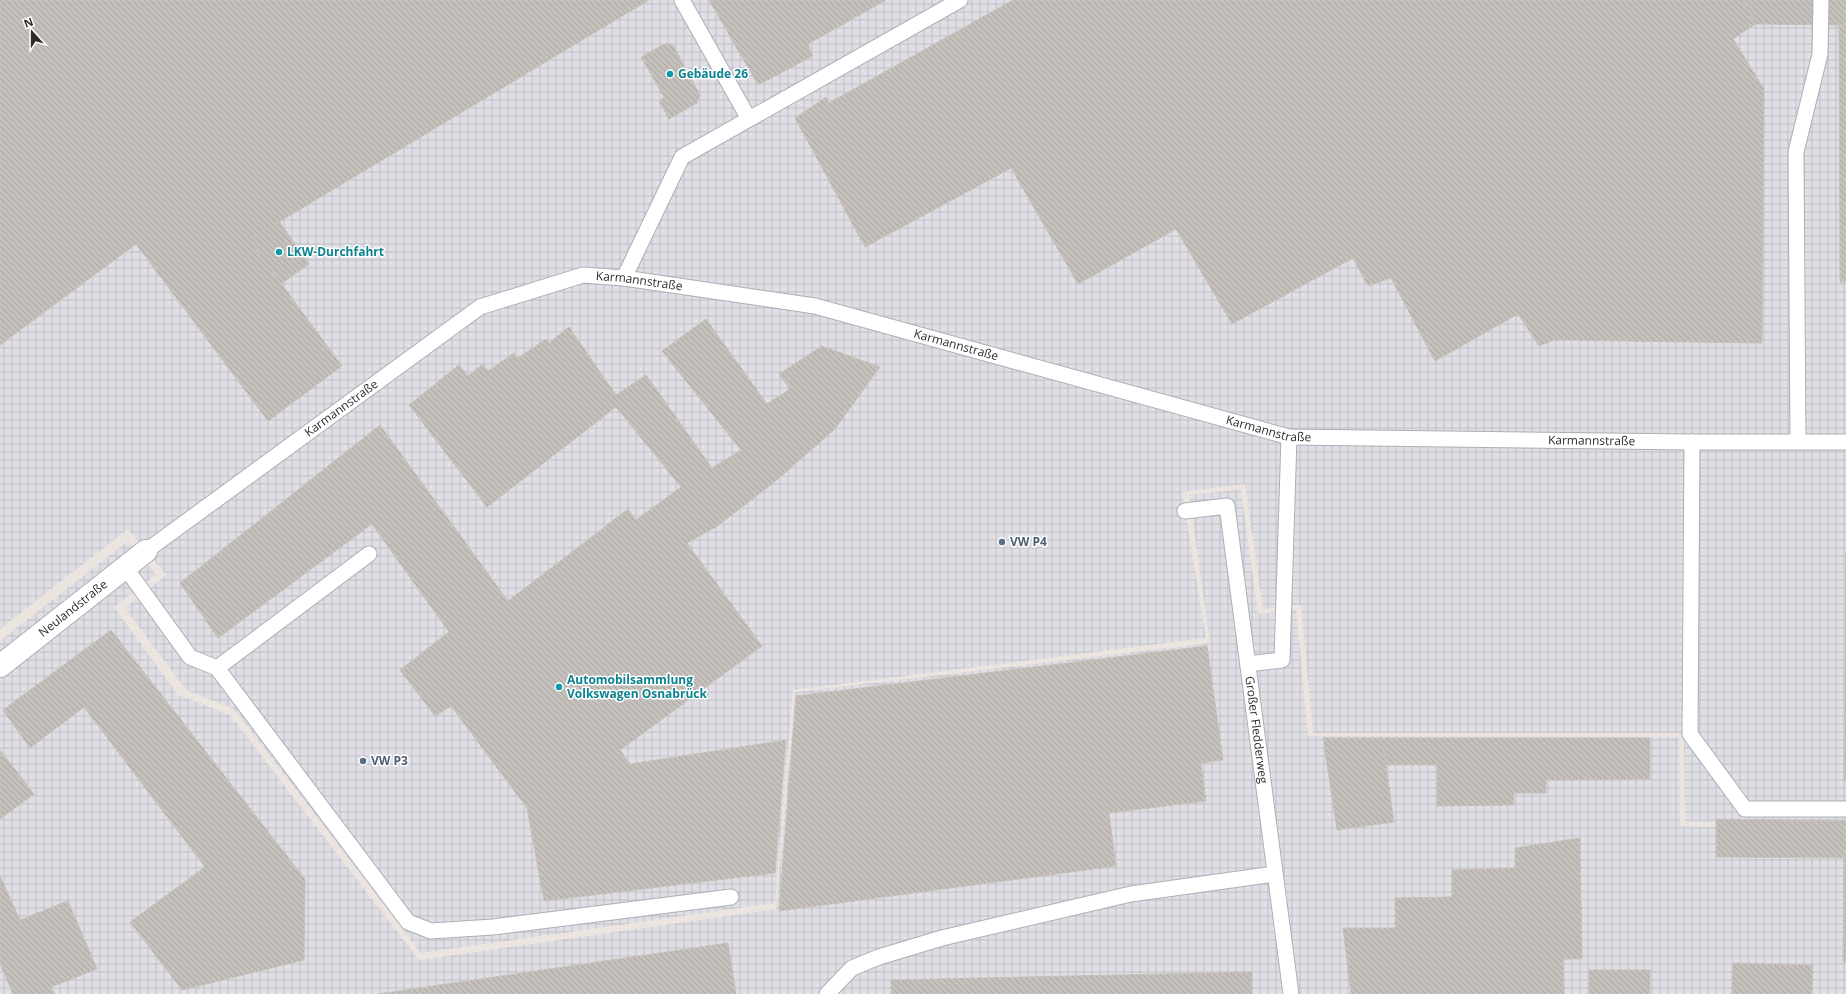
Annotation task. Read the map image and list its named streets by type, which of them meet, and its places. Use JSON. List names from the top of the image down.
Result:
{
  "streets": {
    "street": ["Neulandstraße"],
    "lane": ["Karmannstraße", "Großer Fledderweg"]
  },
  "crossings": [
    ["Karmannstraße", "Neulandstraße"]
  ],
  "places": [
    "Gebäude 26",
    "LKW-Durchfahrt",
    "VW P4",
    "Automobilsammlung Volkswagen Osnabrück",
    "VW P3"
  ],
  "north": "top"
}
